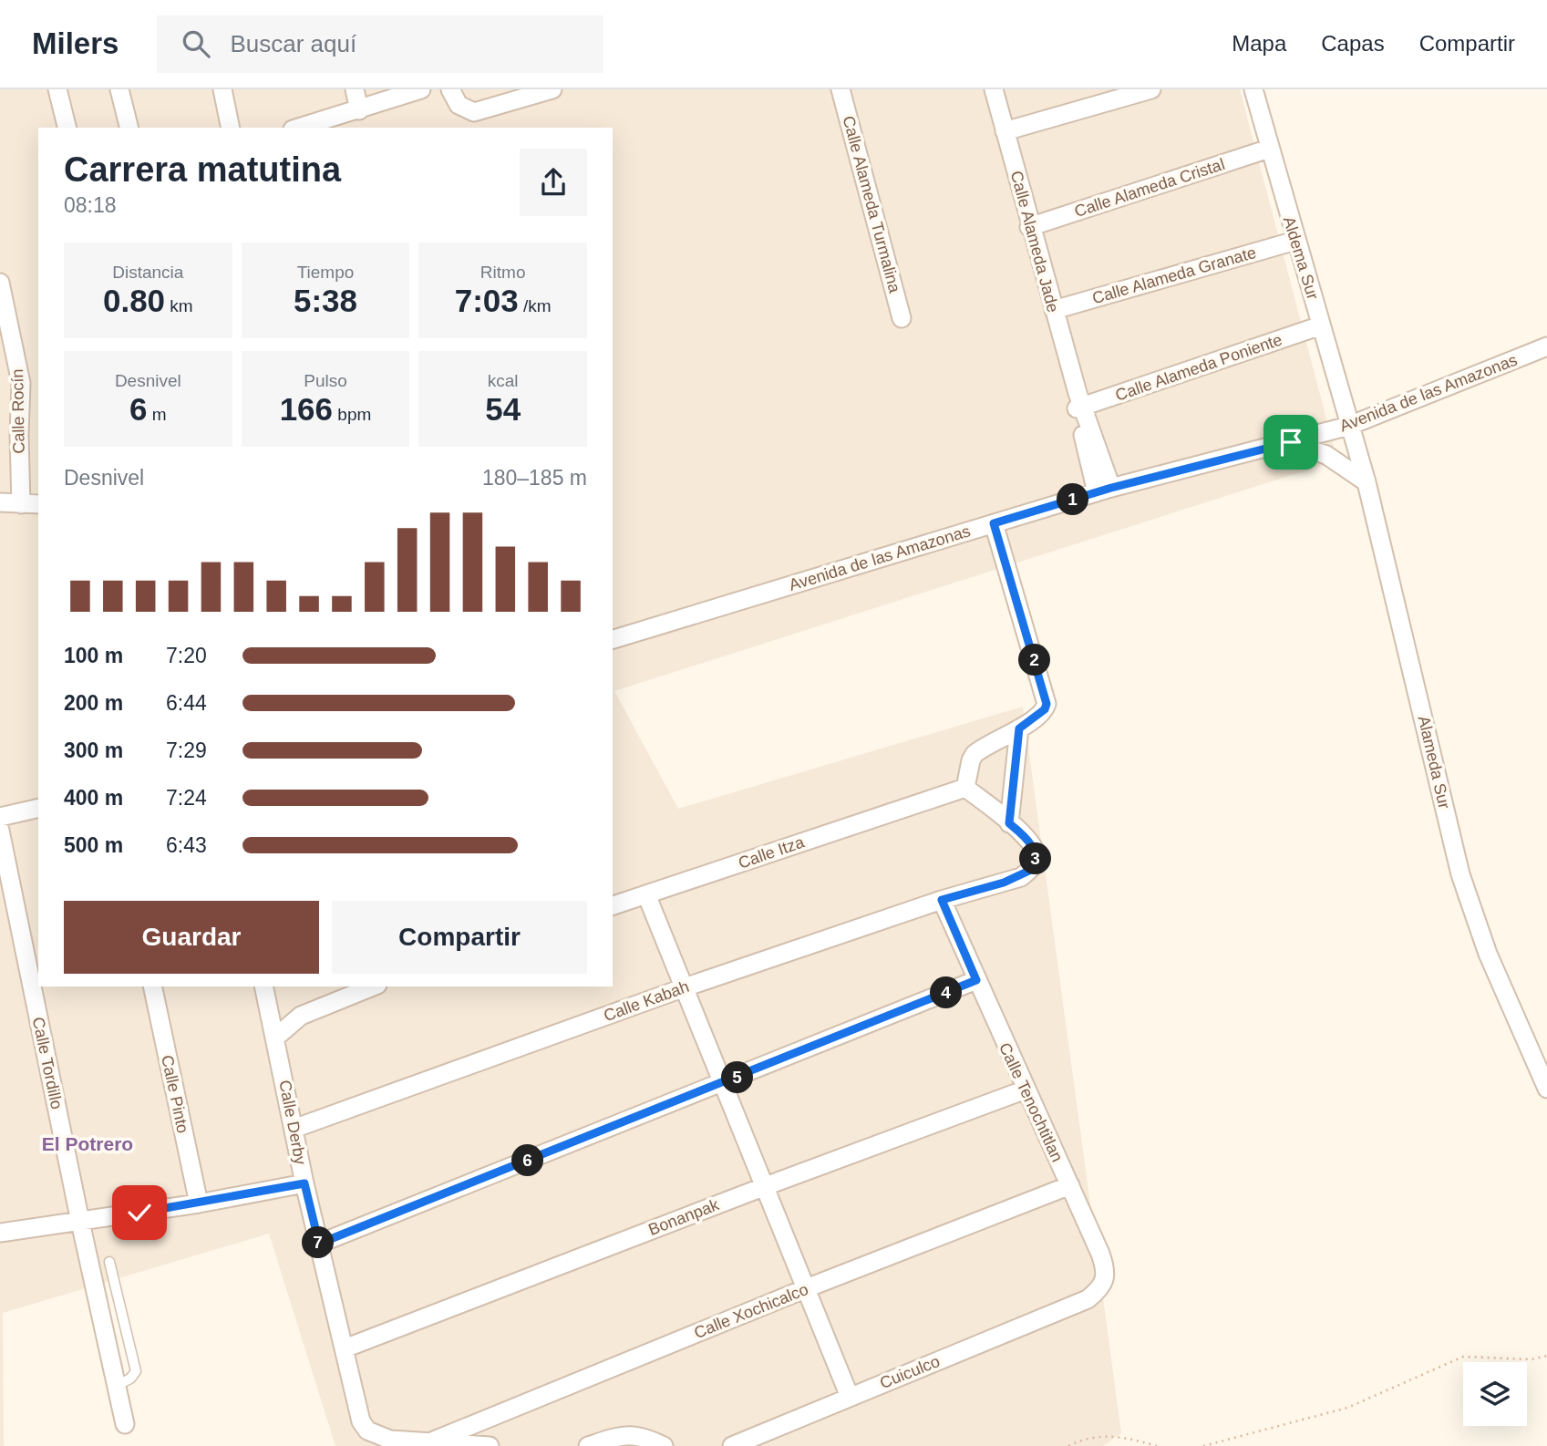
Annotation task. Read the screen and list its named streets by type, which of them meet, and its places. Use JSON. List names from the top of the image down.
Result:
{
  "streets": {
    "street": [
      "Calle Alameda Cristal",
      "Calle Alameda Turmalina",
      "Calle Alameda Jade",
      "Aldema Sur",
      "Calle Alameda Granate",
      "Calle Alameda Poniente",
      "Avenida de las Amazonas",
      "Calle Rocín",
      "Alameda Sur",
      "Calle Itza",
      "Calle Kabah",
      "Calle Tordillo",
      "Calle Pinto",
      "Calle Tenochtitlan",
      "Calle Derby",
      "Bonanpak",
      "Calle Xochicalco",
      "Cuiculco"
    ]
  },
  "crossings": [
    ["Calle Alameda Cristal", "Calle Alameda Jade"],
    ["Calle Alameda Cristal", "Aldema Sur"],
    ["Calle Alameda Jade", "Calle Alameda Granate"],
    ["Calle Alameda Jade", "Calle Alameda Poniente"],
    ["Calle Alameda Jade", "Avenida de las Amazonas"],
    ["Aldema Sur", "Calle Alameda Granate"],
    ["Aldema Sur", "Calle Alameda Poniente"],
    ["Aldema Sur", "Avenida de las Amazonas"],
    ["Aldema Sur", "Alameda Sur"],
    ["Avenida de las Amazonas", "Alameda Sur"],
    ["Calle Kabah", "Calle Tenochtitlan"],
    ["Calle Kabah", "Calle Derby"],
    ["Calle Tenochtitlan", "Bonanpak"],
    ["Calle Tenochtitlan", "Calle Xochicalco"],
    ["Calle Tenochtitlan", "Cuiculco"],
    ["Calle Derby", "Bonanpak"],
    ["Calle Derby", "Calle Xochicalco"]
  ],
  "districts": ["El Potrero"],
  "page": {
    "header": "Milers",
    "search": "Buscar aquí",
    "nav": ["Mapa", "Capas", "Compartir"],
    "heading": ["Carrera matutina", "08:18"],
    "stats": [
      ["Distancia", "0.80 km"],
      ["Tiempo", "5:38"],
      ["Ritmo", "7:03 /km"],
      ["Desnivel", "6 m"],
      ["Pulso", "166 bpm"],
      ["kcal", "54"]
    ],
    "chart": ["Desnivel", "180–185 m"],
    "pins": [
      "1",
      "2",
      "3",
      "4",
      "5",
      "6",
      "7"
    ],
    "list": [
      {
        "name": "100 m",
        "note": "7:20"
      },
      {
        "name": "200 m",
        "note": "6:44"
      },
      {
        "name": "300 m",
        "note": "7:29"
      },
      {
        "name": "400 m",
        "note": "7:24"
      },
      {
        "name": "500 m",
        "note": "6:43"
      }
    ],
    "buttons": ["Guardar", "Compartir"]
  }
}
